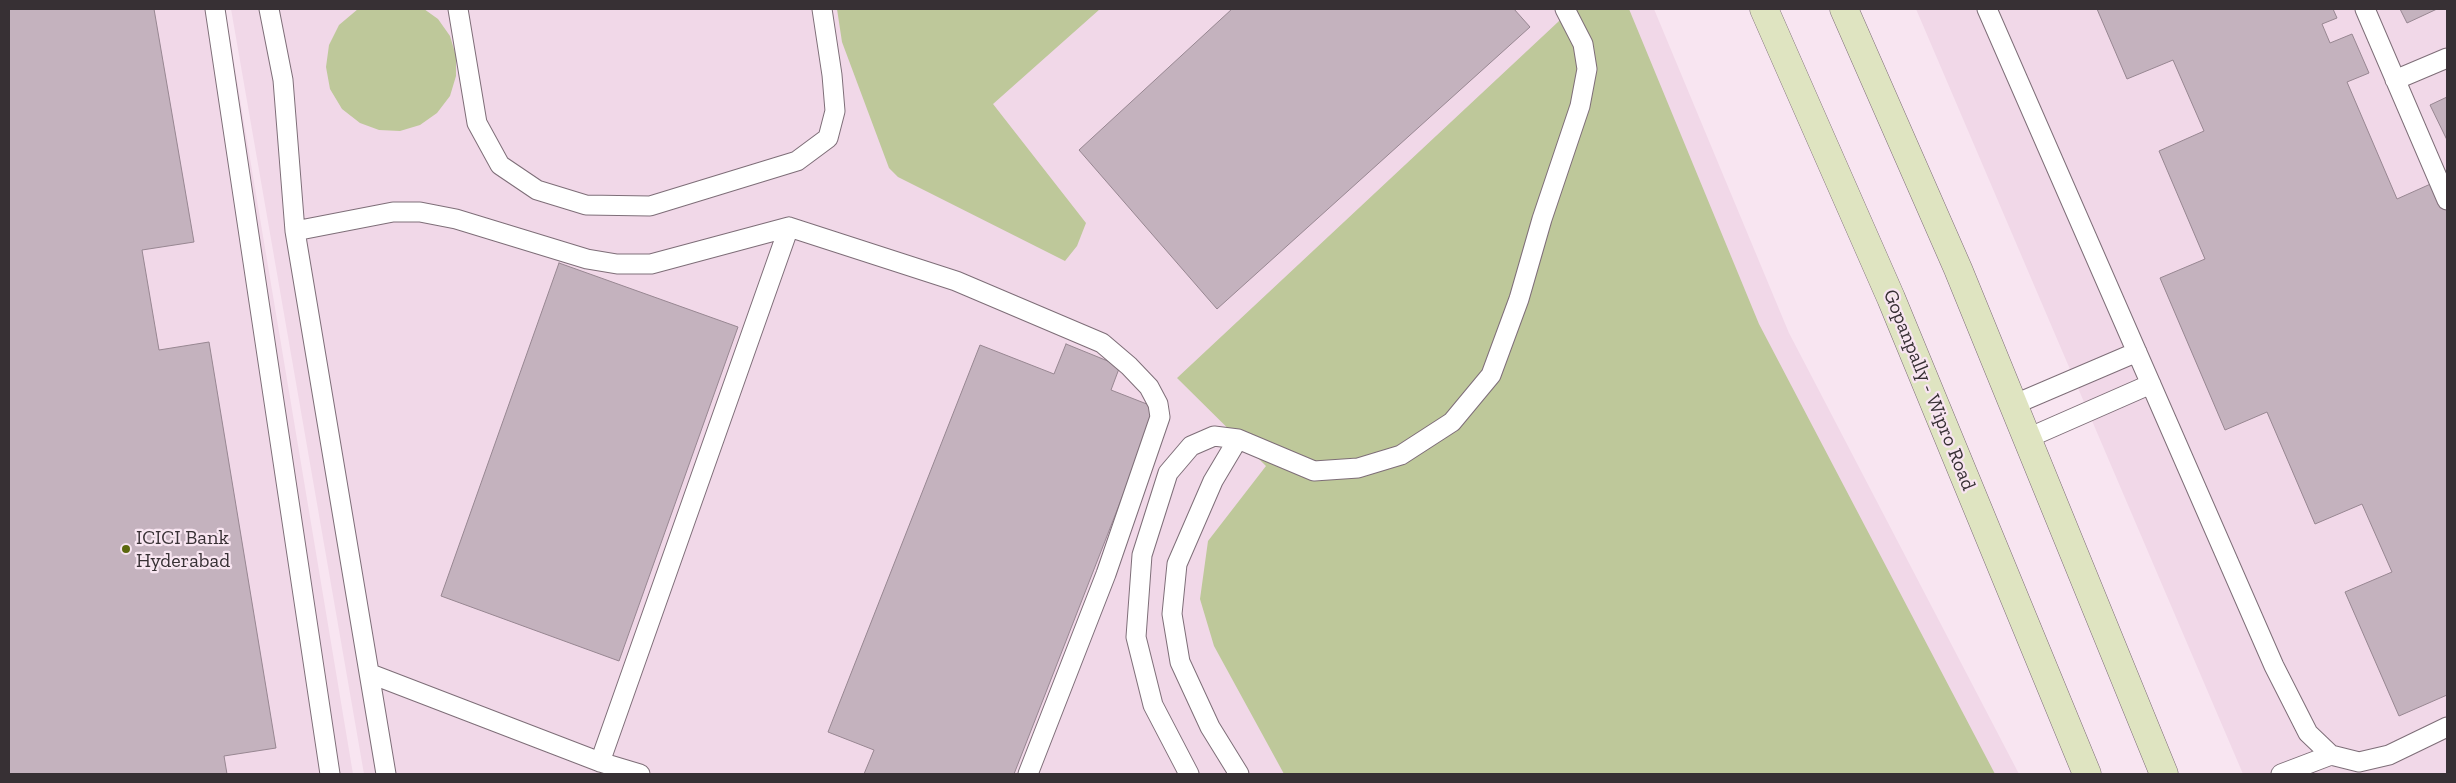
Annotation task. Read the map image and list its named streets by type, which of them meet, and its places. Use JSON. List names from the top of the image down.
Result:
{
  "streets": {
    "main road": ["Gopanpally - Wipro Road"]
  },
  "places": ["ICICI Bank Hyderabad"]
}
